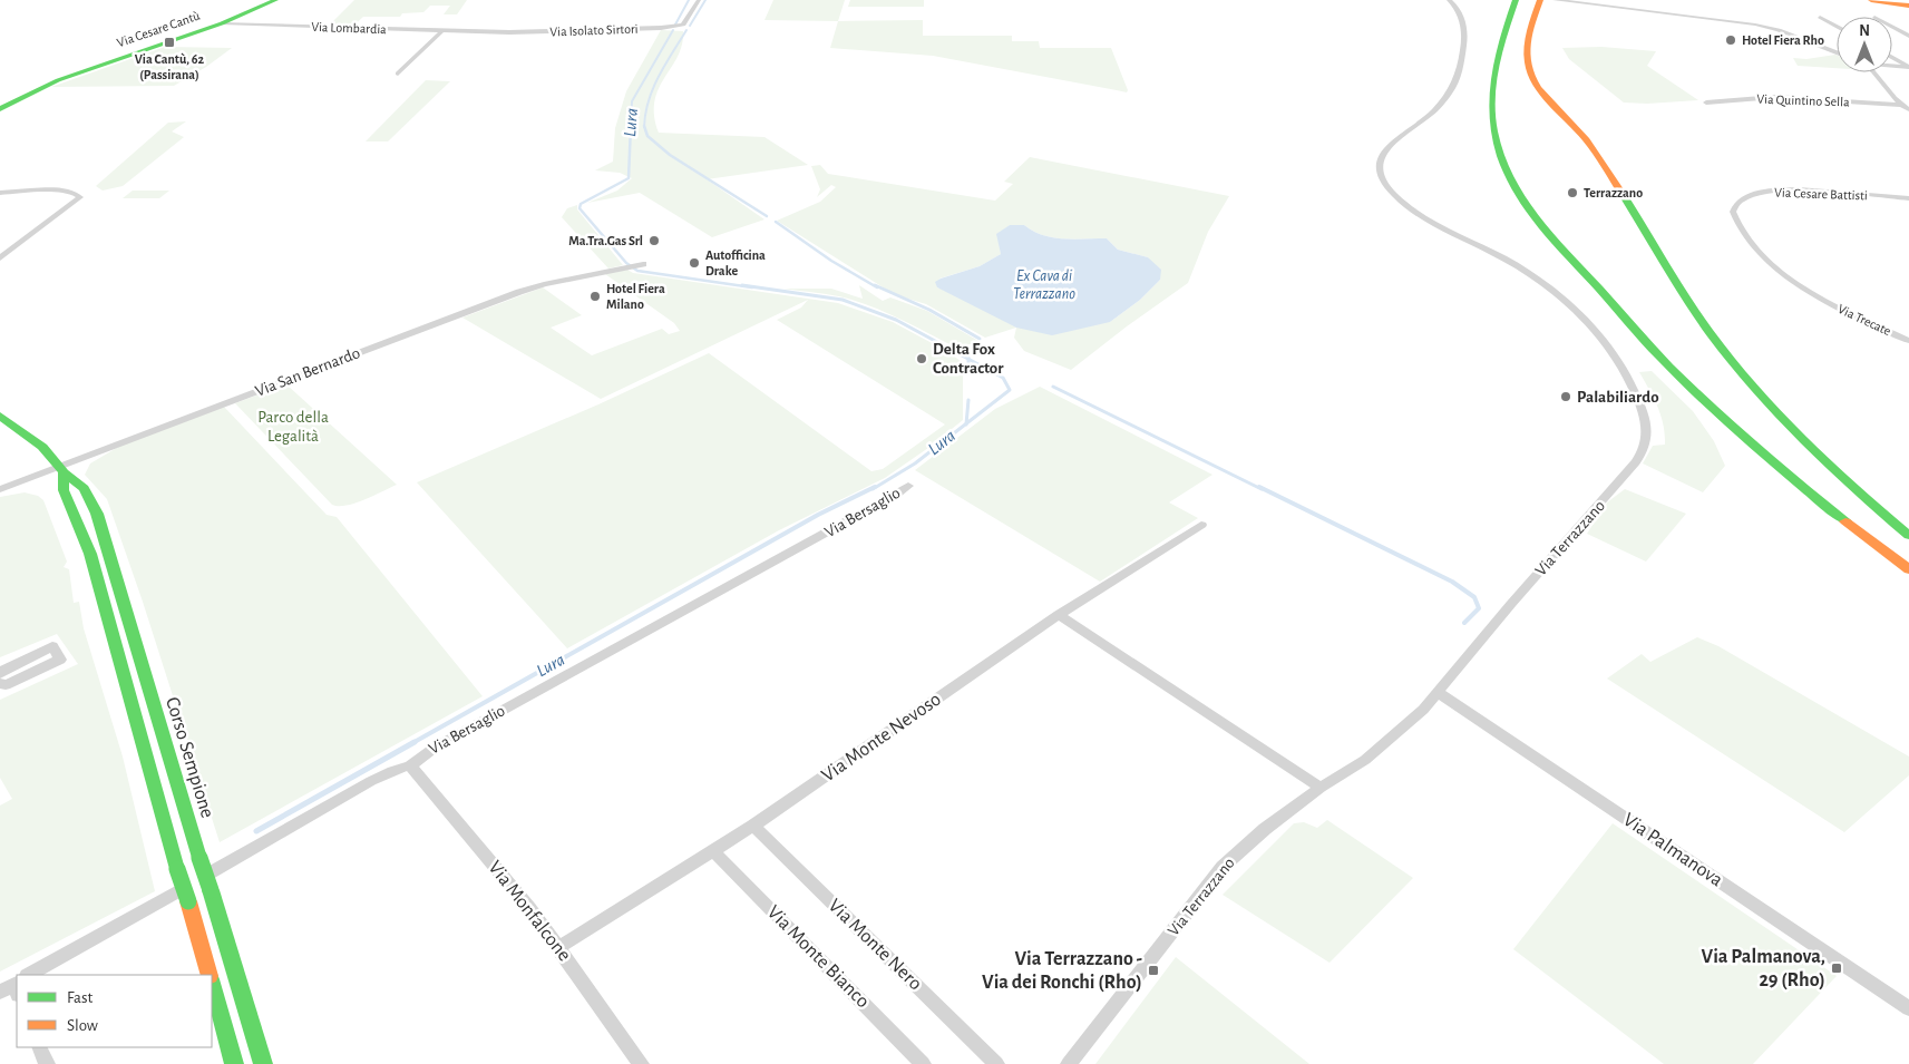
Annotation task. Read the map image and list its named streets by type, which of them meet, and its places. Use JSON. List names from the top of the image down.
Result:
{
  "streets": {
    "main road": ["Via Cesare Cantù", "Corso Sempione"],
    "street": [
      "Via Lombardia",
      "Via Isolato Sirtori",
      "Via Quintino Sella",
      "Via Cesare Battisti",
      "Via Trecate",
      "Via San Bernardo",
      "Via Bersaglio",
      "Via Terrazzano",
      "Via Monte Nevoso",
      "Via Palmanova",
      "Via Monfalcone",
      "Via Monte Nero",
      "Via Monte Bianco"
    ]
  },
  "crossings": [
    ["Via Lombardia", "Via Cesare Cantù"],
    ["Via Lombardia", "Via Isolato Sirtori"],
    ["Via Cesare Battisti", "Via Trecate"],
    ["Via San Bernardo", "Corso Sempione"],
    ["Via Bersaglio", "Via Monfalcone"],
    ["Via Terrazzano", "Via Palmanova"],
    ["Via Monte Nevoso", "Via Monfalcone"],
    ["Via Monte Nevoso", "Via Monte Nero"],
    ["Via Monte Nevoso", "Via Monte Bianco"]
  ],
  "water": ["Lura", "Ex Cava di Terrazzano"],
  "parks": ["Parco della Legalità"],
  "places": {
    "other": [
      "Hotel Fiera Rho",
      "Terrazzano",
      "Ma.Tra.Gas Srl",
      "Autofficina Drake",
      "Hotel Fiera Milano",
      "Delta Fox Contractor",
      "Palabiliardo"
    ],
    "transit": ["Via Cantù, 62 (Passirana)", "Via Palmanova, 29 (Rho)", "Via Terrazzano - Via dei Ronchi (Rho)"]
  },
  "legend": ["Fast", "Slow"],
  "north": "top"
}
